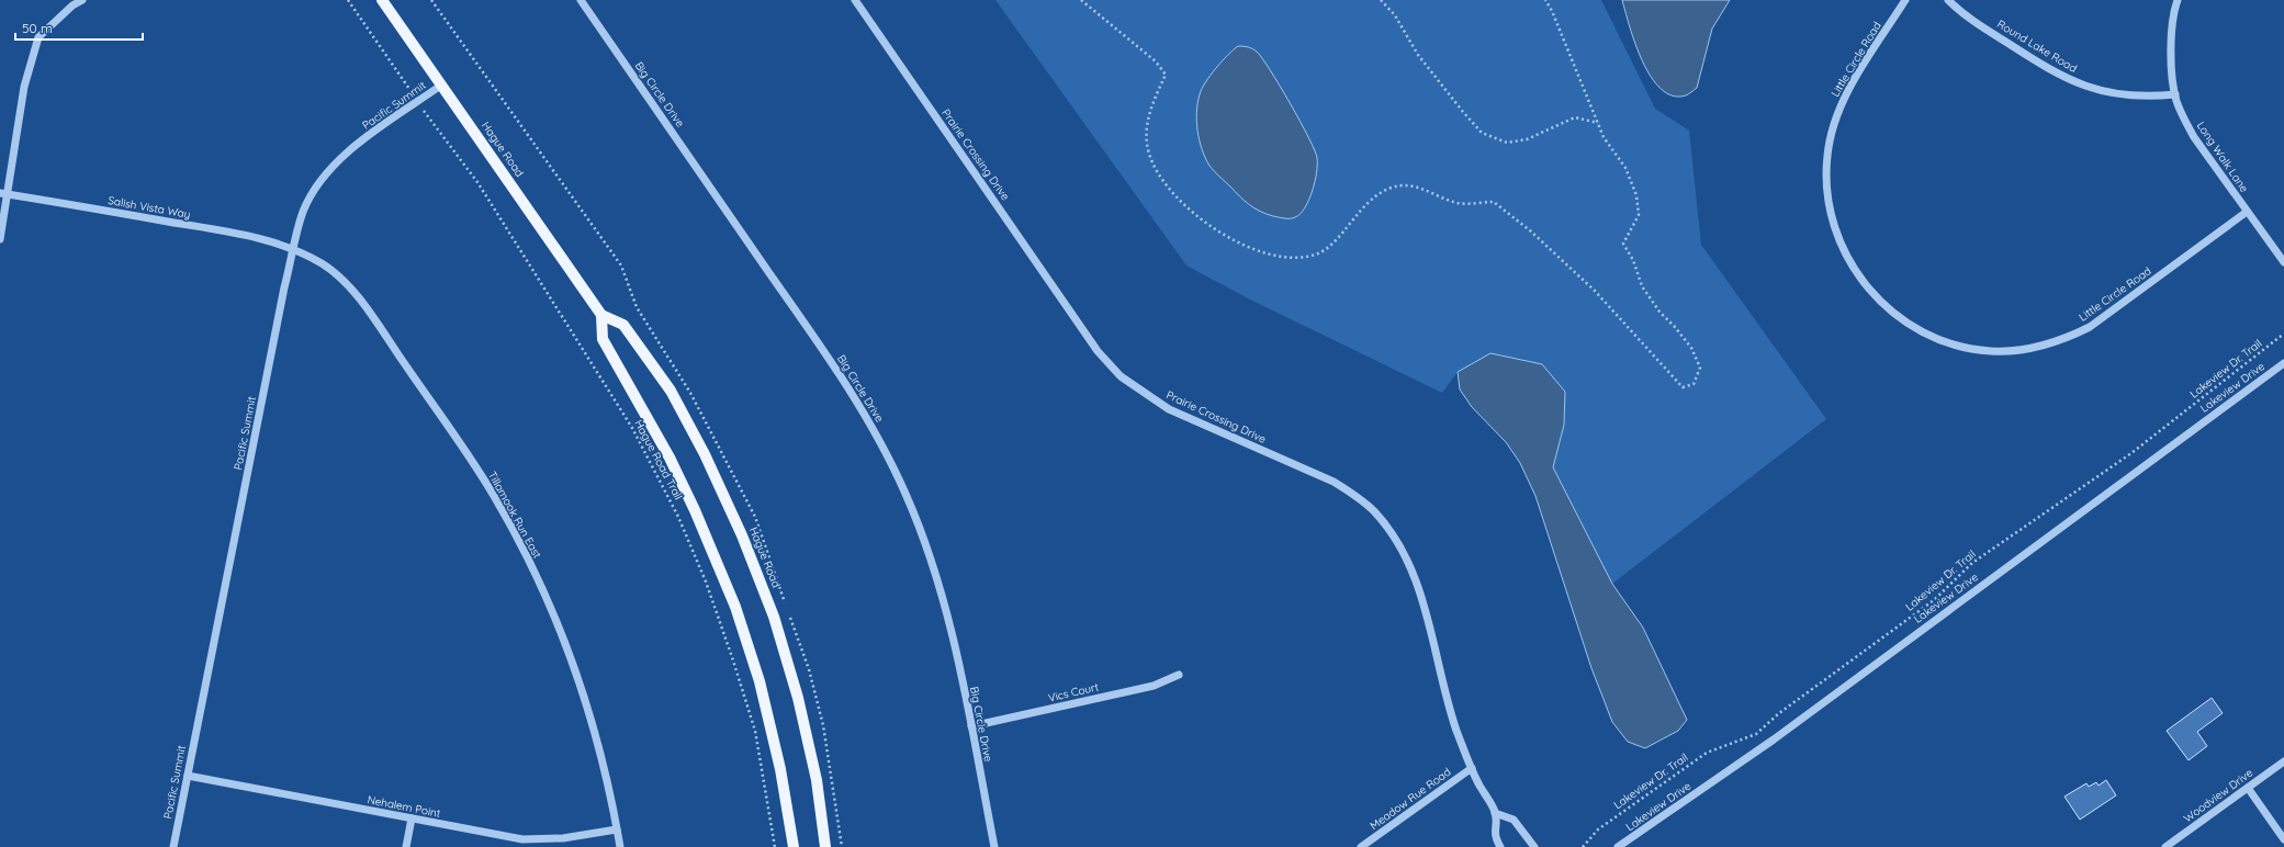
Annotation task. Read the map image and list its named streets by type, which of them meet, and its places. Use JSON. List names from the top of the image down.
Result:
{
  "streets": {
    "main road": ["Hague Road"],
    "street": [
      "Round Lake Road",
      "Little Circle Road",
      "Big Circle Drive",
      "Pacific Summit",
      "Prairie Crossing Drive",
      "Long Walk Lane",
      "Salish Vista Way",
      "Lakeview Drive",
      "Tillamook Run East",
      "Vics Court",
      "Woodview Drive",
      "Meadow Rue Road",
      "Nehalem Point"
    ],
    "path": ["Lakeview Dr. Trail", "Hague Road Trail"]
  },
  "crossings": [
    ["Round Lake Road", "Long Walk Lane"],
    ["Little Circle Road", "Long Walk Lane"],
    ["Big Circle Drive", "Vics Court"],
    ["Pacific Summit", "Hague Road"],
    ["Pacific Summit", "Salish Vista Way"],
    ["Pacific Summit", "Tillamook Run East"],
    ["Pacific Summit", "Nehalem Point"],
    ["Prairie Crossing Drive", "Meadow Rue Road"],
    ["Salish Vista Way", "Tillamook Run East"],
    ["Tillamook Run East", "Nehalem Point"]
  ],
  "scale_bar": "50 m"
}
